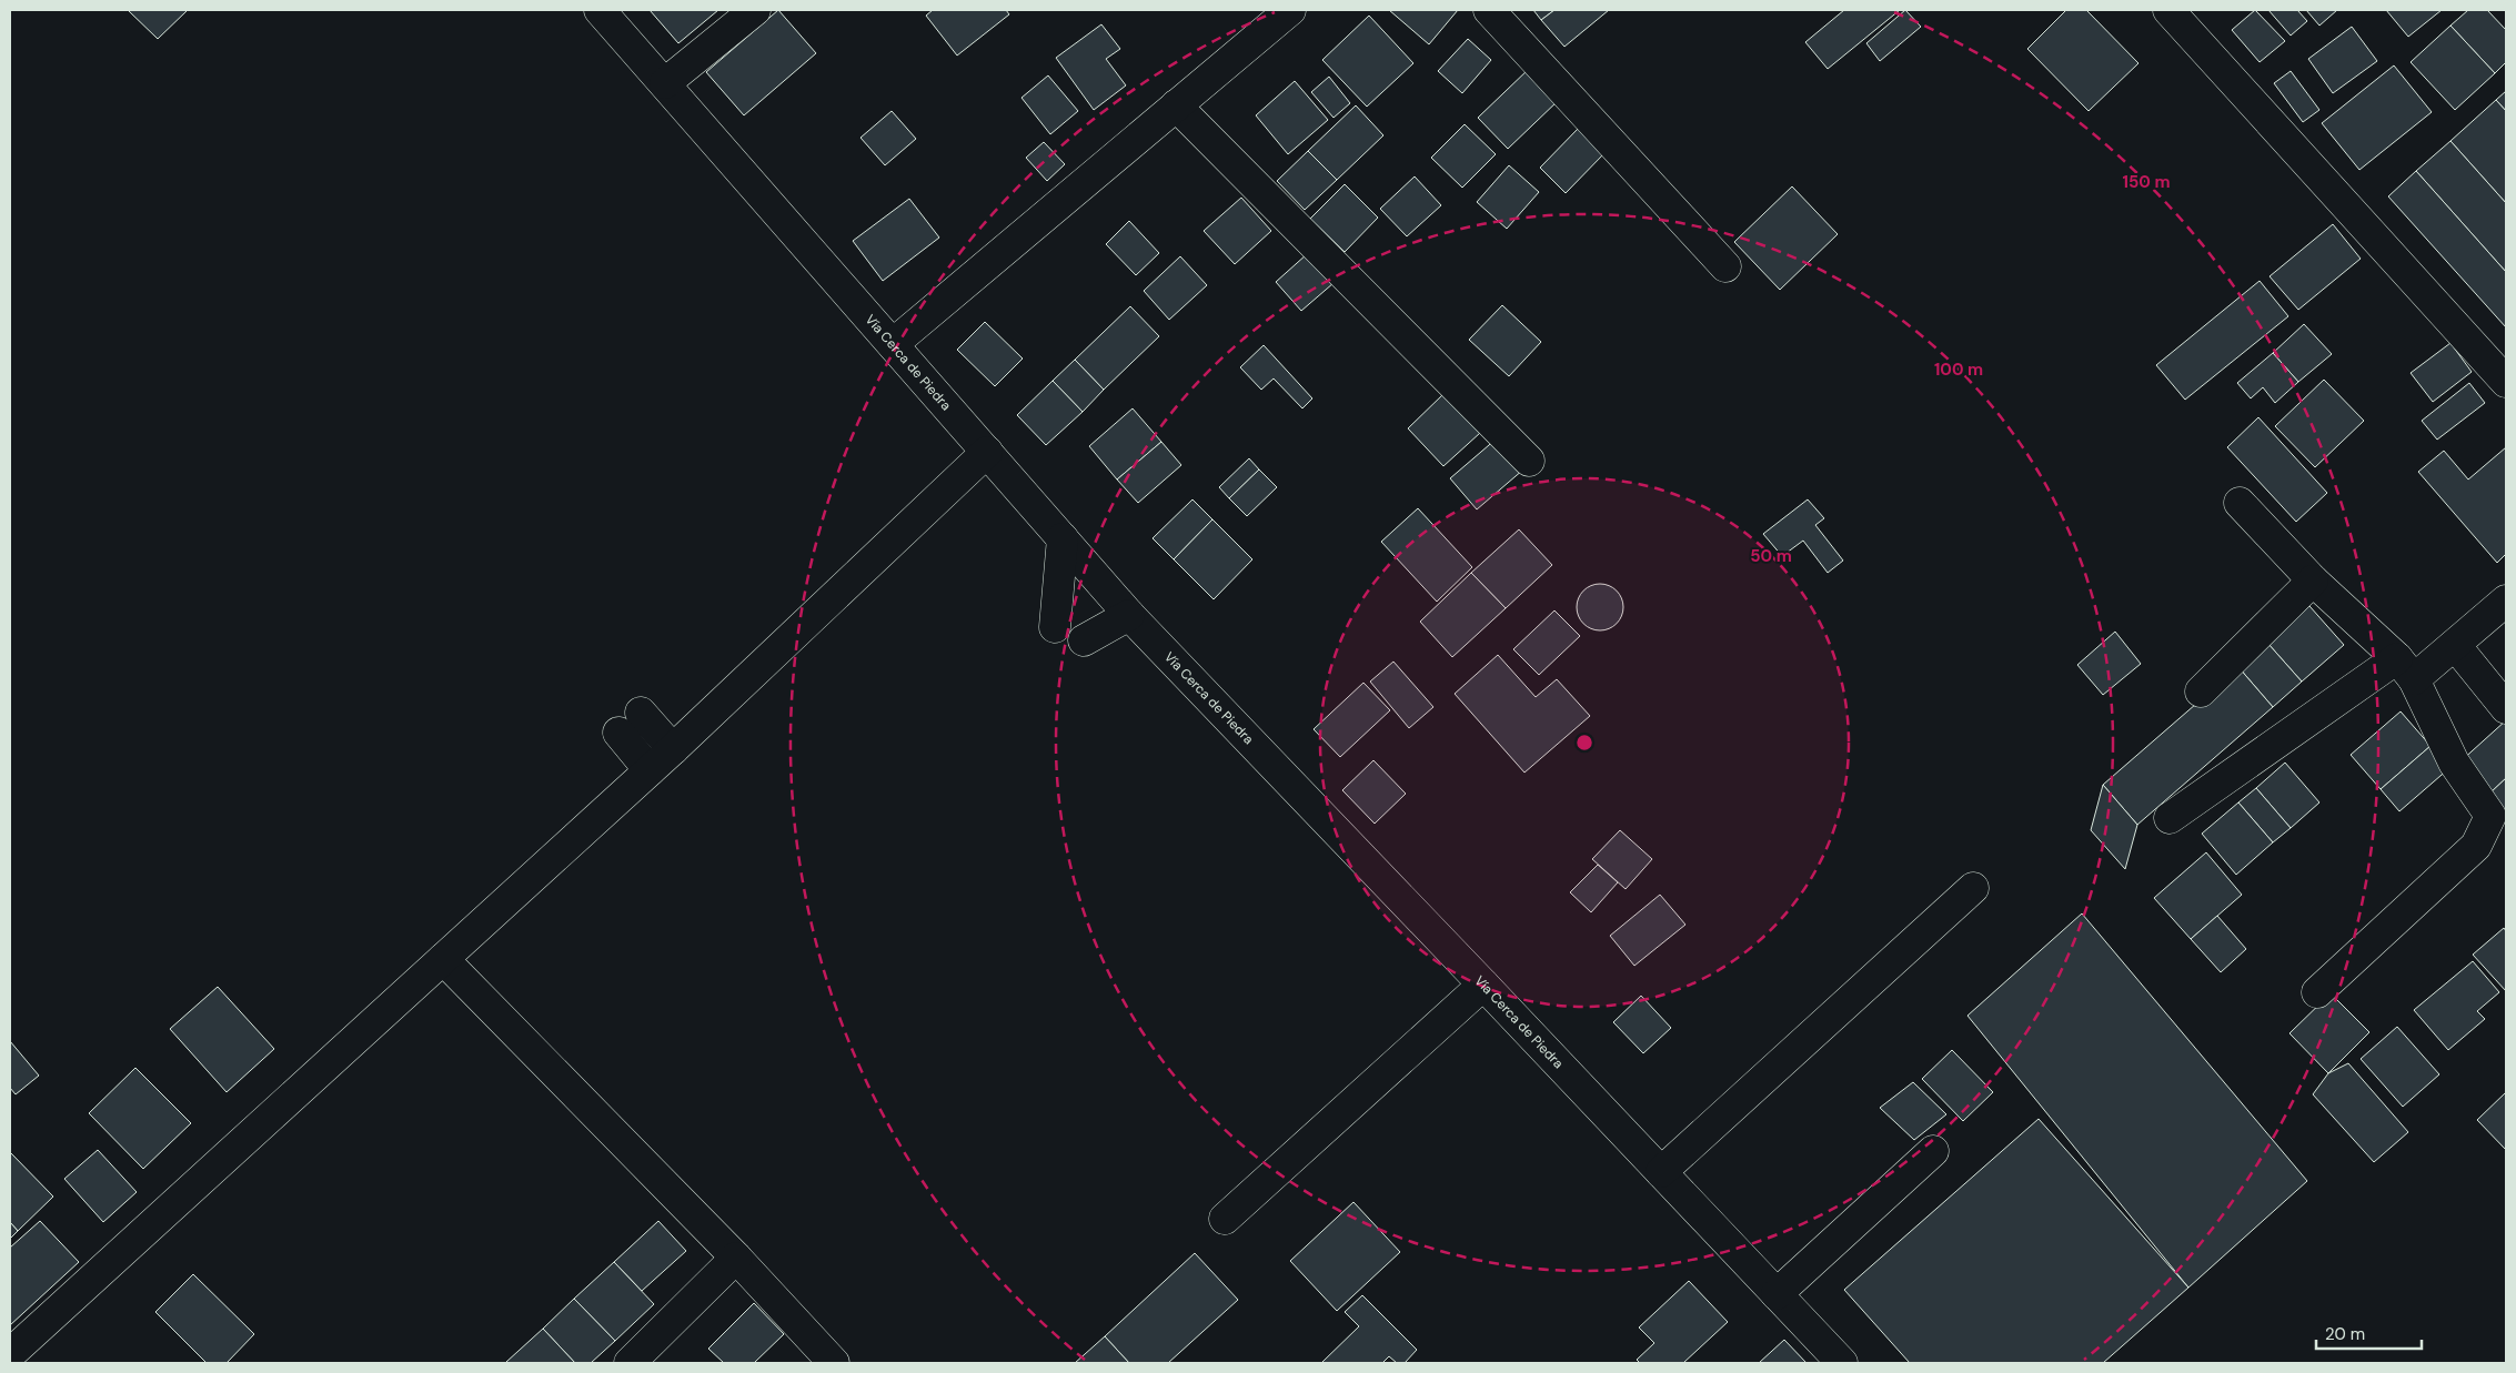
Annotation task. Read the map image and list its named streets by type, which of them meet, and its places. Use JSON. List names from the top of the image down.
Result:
{
  "streets": {
    "street": ["Vía Cerca de Piedra"]
  },
  "scale_bar": "20 m",
  "rings": ["150 m", "100 m", "50 m"]
}
